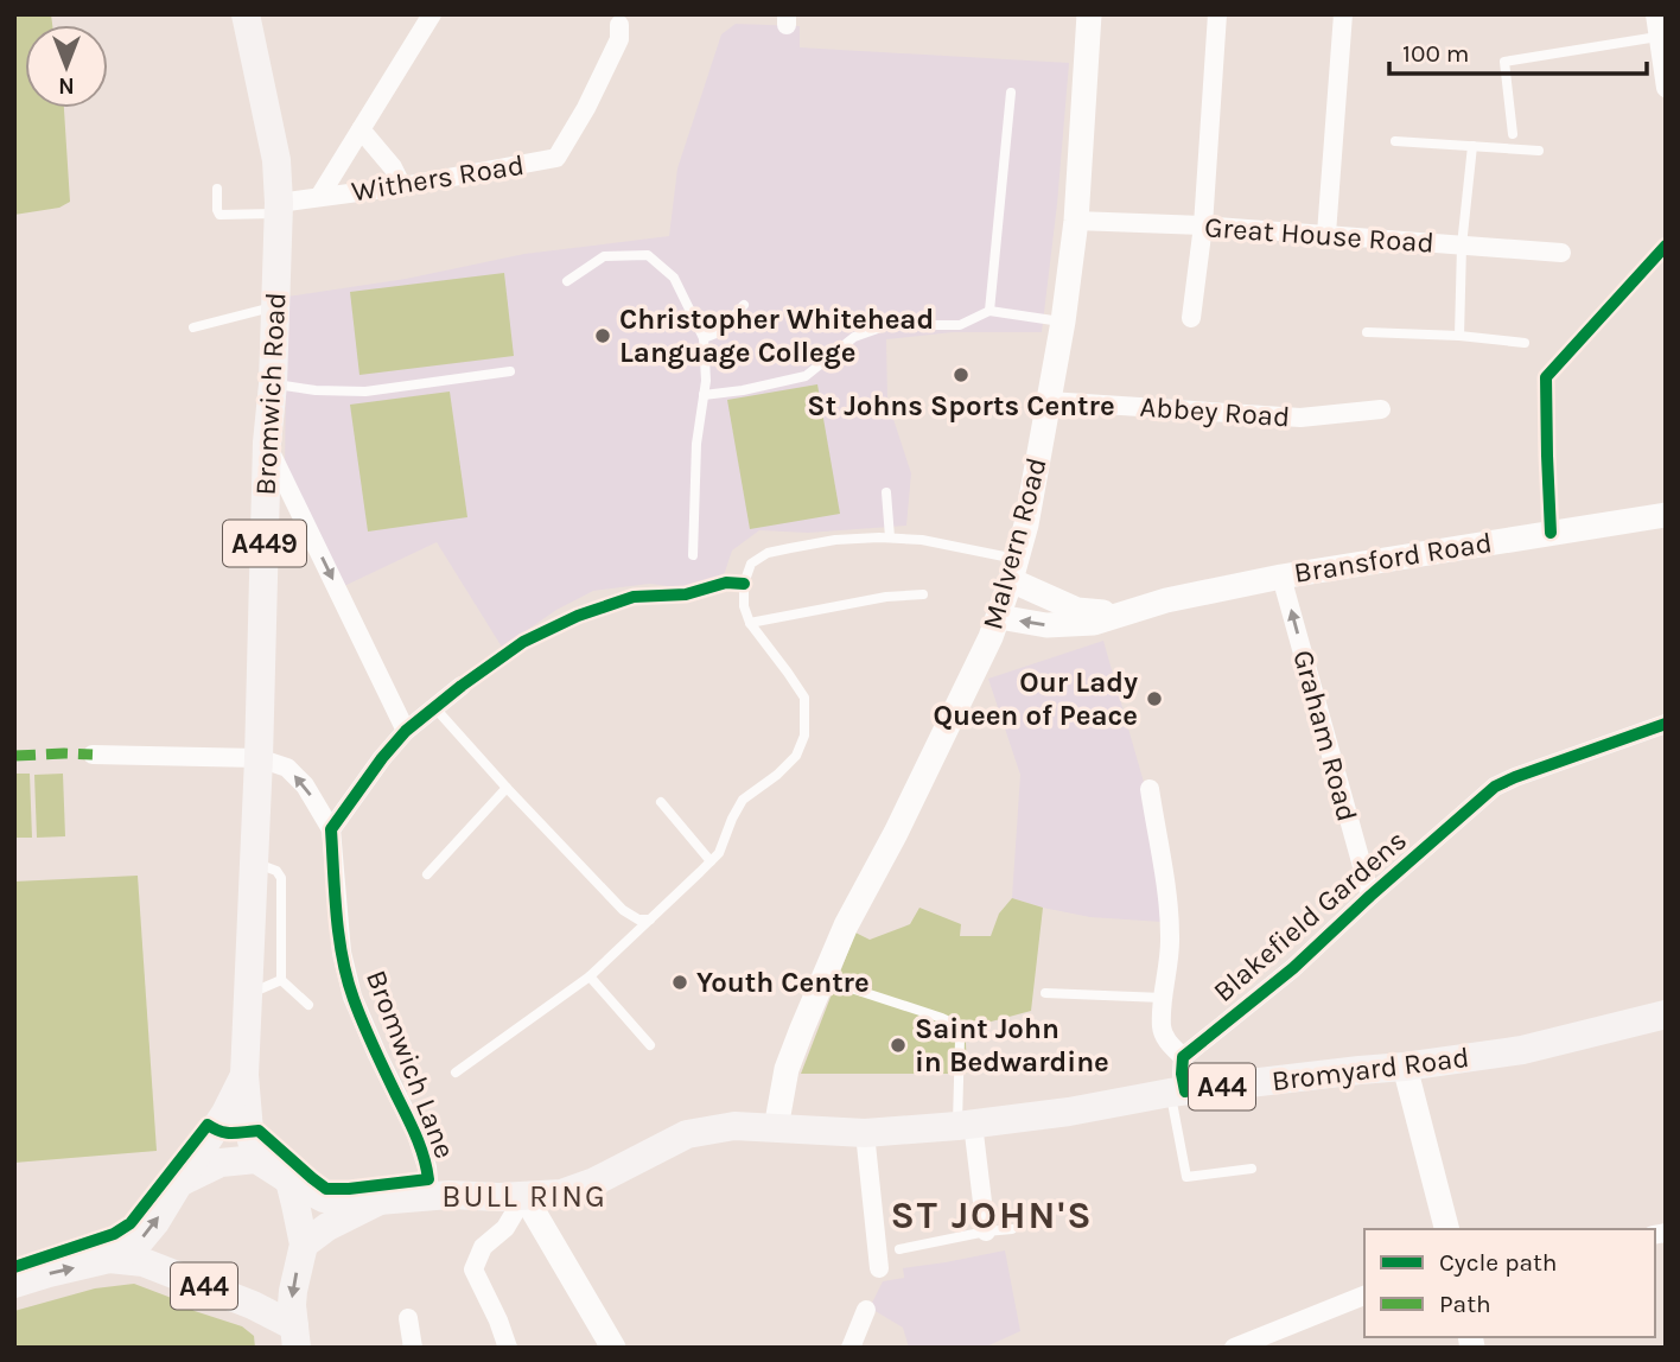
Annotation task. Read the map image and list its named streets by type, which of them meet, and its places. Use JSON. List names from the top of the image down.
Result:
{
  "streets": {
    "main road": [
      "Bromwich Road",
      "A449",
      "Malvern Road",
      "Bransford Road",
      "Bromyard Road",
      "A44"
    ],
    "street": [
      "Withers Road",
      "Great House Road",
      "Abbey Road",
      "Graham Road",
      "Blakefield Gardens",
      "Bromwich Lane"
    ]
  },
  "crossings": [
    ["Withers Road", "Bromwich Road"],
    ["Great House Road", "Malvern Road"],
    ["Bromwich Road", "Bromwich Lane"],
    ["Bromwich Road", "A44"],
    ["Abbey Road", "Malvern Road"],
    ["Malvern Road", "Bransford Road"],
    ["Malvern Road", "Bromyard Road"],
    ["Malvern Road", "A44"],
    ["Bransford Road", "Graham Road"],
    ["Graham Road", "Blakefield Gardens"],
    ["Bromwich Lane", "A44"],
    ["Bromyard Road", "A44"]
  ],
  "one_way": ["Graham Road"],
  "districts": ["BULL RING", "ST JOHN'S"],
  "places": [
    "Christopher Whitehead Language College",
    "St Johns Sports Centre",
    "Our Lady Queen of Peace",
    "Youth Centre",
    "Saint John in Bedwardine"
  ],
  "legend": ["Cycle path", "Path"],
  "scale_bar": "100 m",
  "north": "bottom"
}
